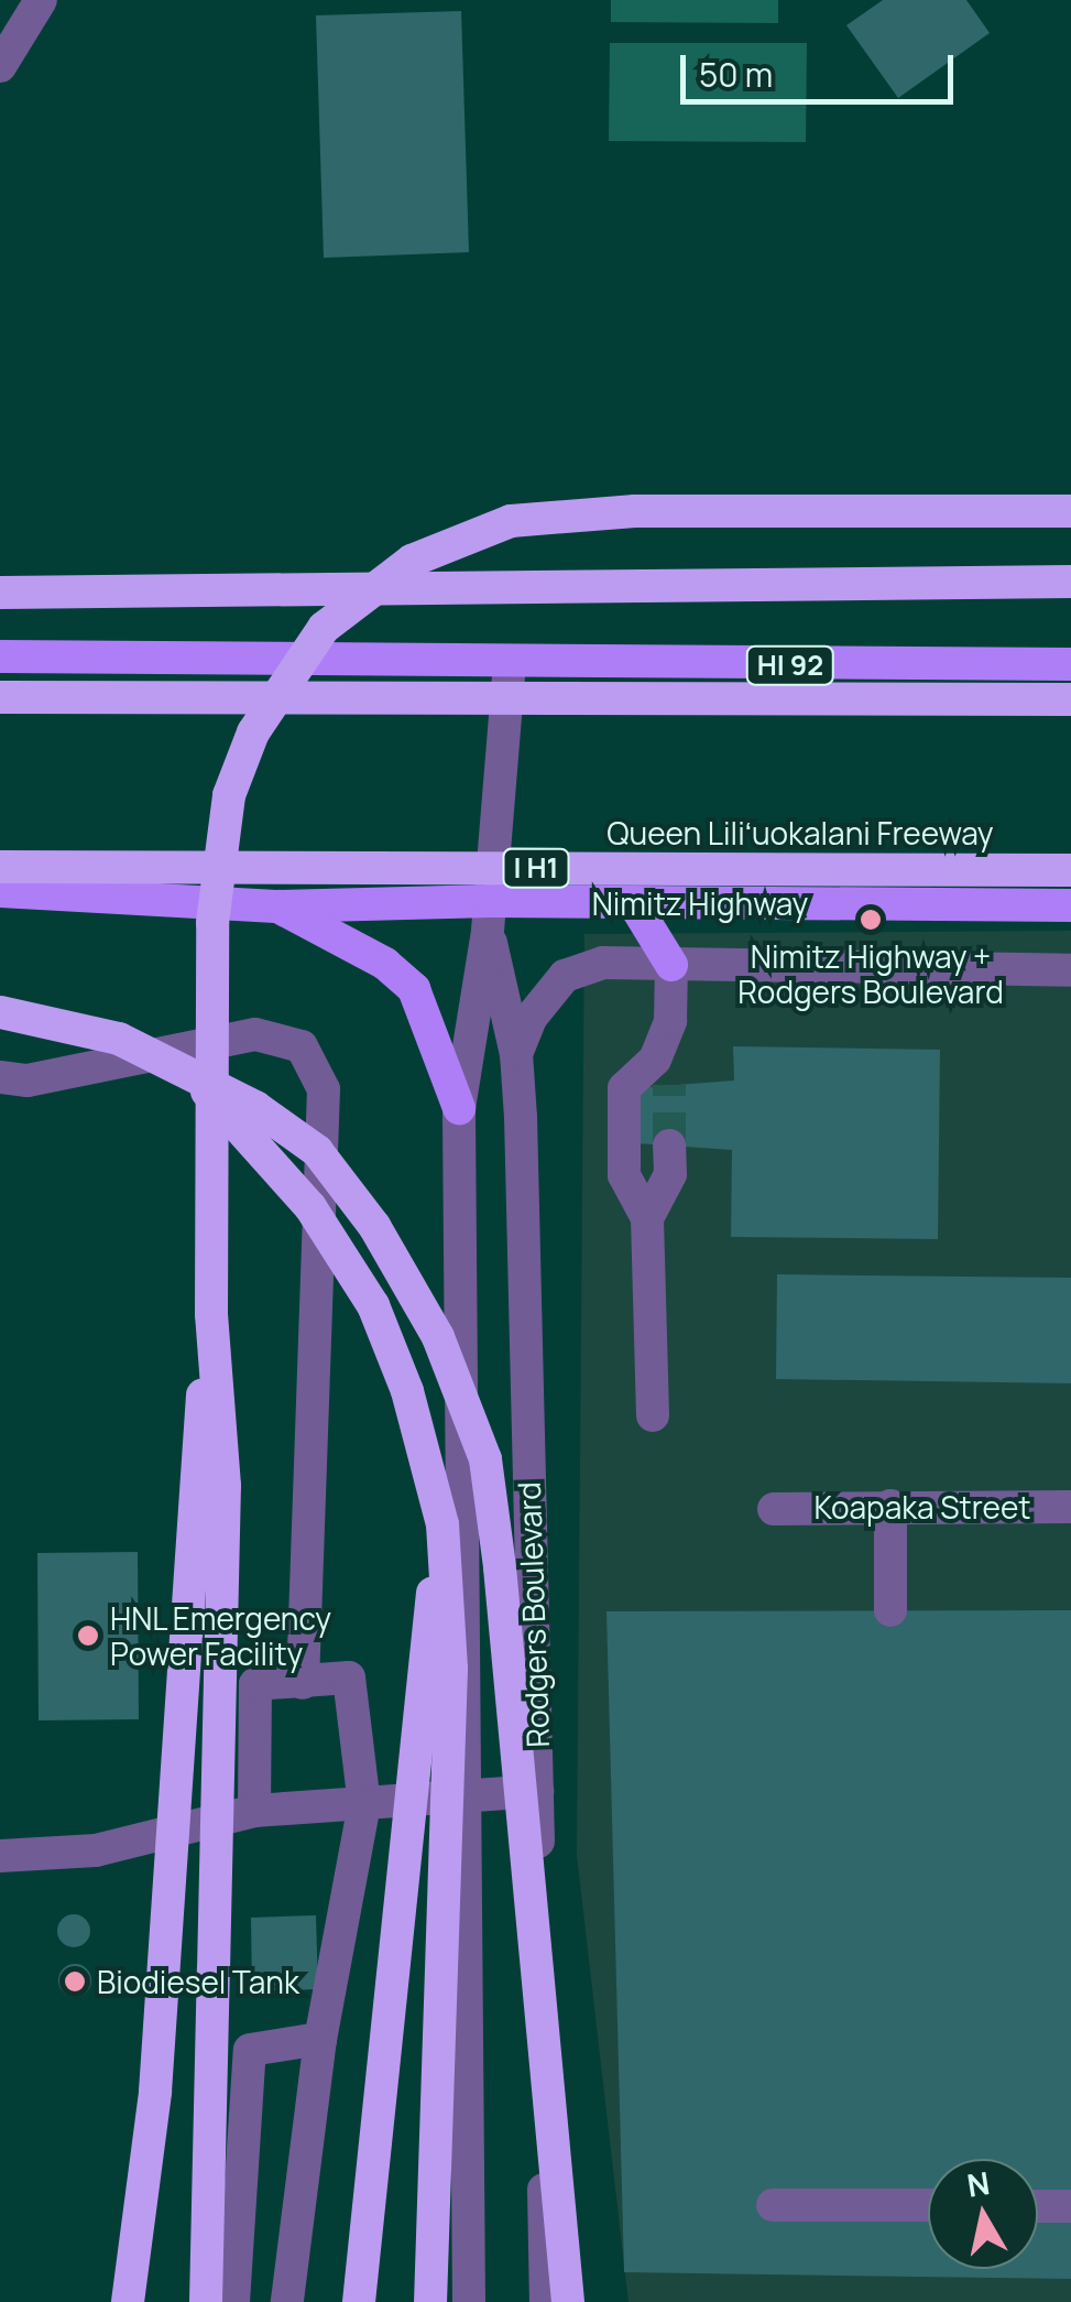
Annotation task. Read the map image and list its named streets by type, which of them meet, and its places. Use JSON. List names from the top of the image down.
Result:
{
  "streets": {
    "highway": ["Queen Liliʻuokalani Freeway", "I H1"],
    "main road": ["HI 92", "Nimitz Highway"],
    "street": ["Koapaka Street", "Rodgers Boulevard"]
  },
  "crossings": [
    ["HI 92", "Rodgers Boulevard"],
    ["Nimitz Highway", "Rodgers Boulevard"]
  ],
  "places": ["Nimitz Highway + Rodgers Boulevard", "HNL Emergency Power Facility", "Biodiesel Tank"],
  "scale_bar": "50 m",
  "north": "top"
}
